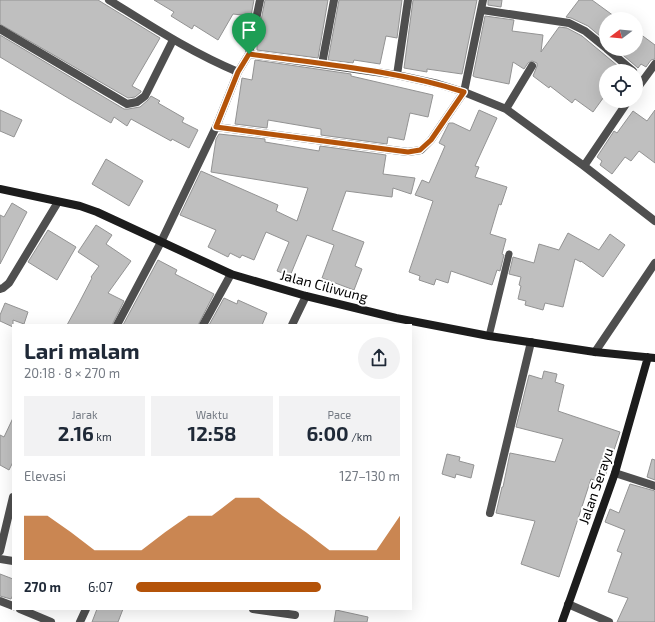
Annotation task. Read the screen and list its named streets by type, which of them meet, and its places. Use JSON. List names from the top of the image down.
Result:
{
  "streets": {
    "street": ["Jalan Ciliwung", "Jalan Serayu"]
  },
  "crossings": [
    ["Jalan Ciliwung", "Jalan Serayu"]
  ],
  "north": "left",
  "page": {
    "heading": ["Lari malam", "20:18 · 8 × 270 m"],
    "stats": [
      ["Jarak", "2.16 km"],
      ["Waktu", "12:58"],
      ["Pace", "6:00 /km"]
    ],
    "chart": ["Elevasi", "127–130 m"],
    "list": [
      {
        "name": "270 m",
        "note": "6:07"
      }
    ]
  }
}
